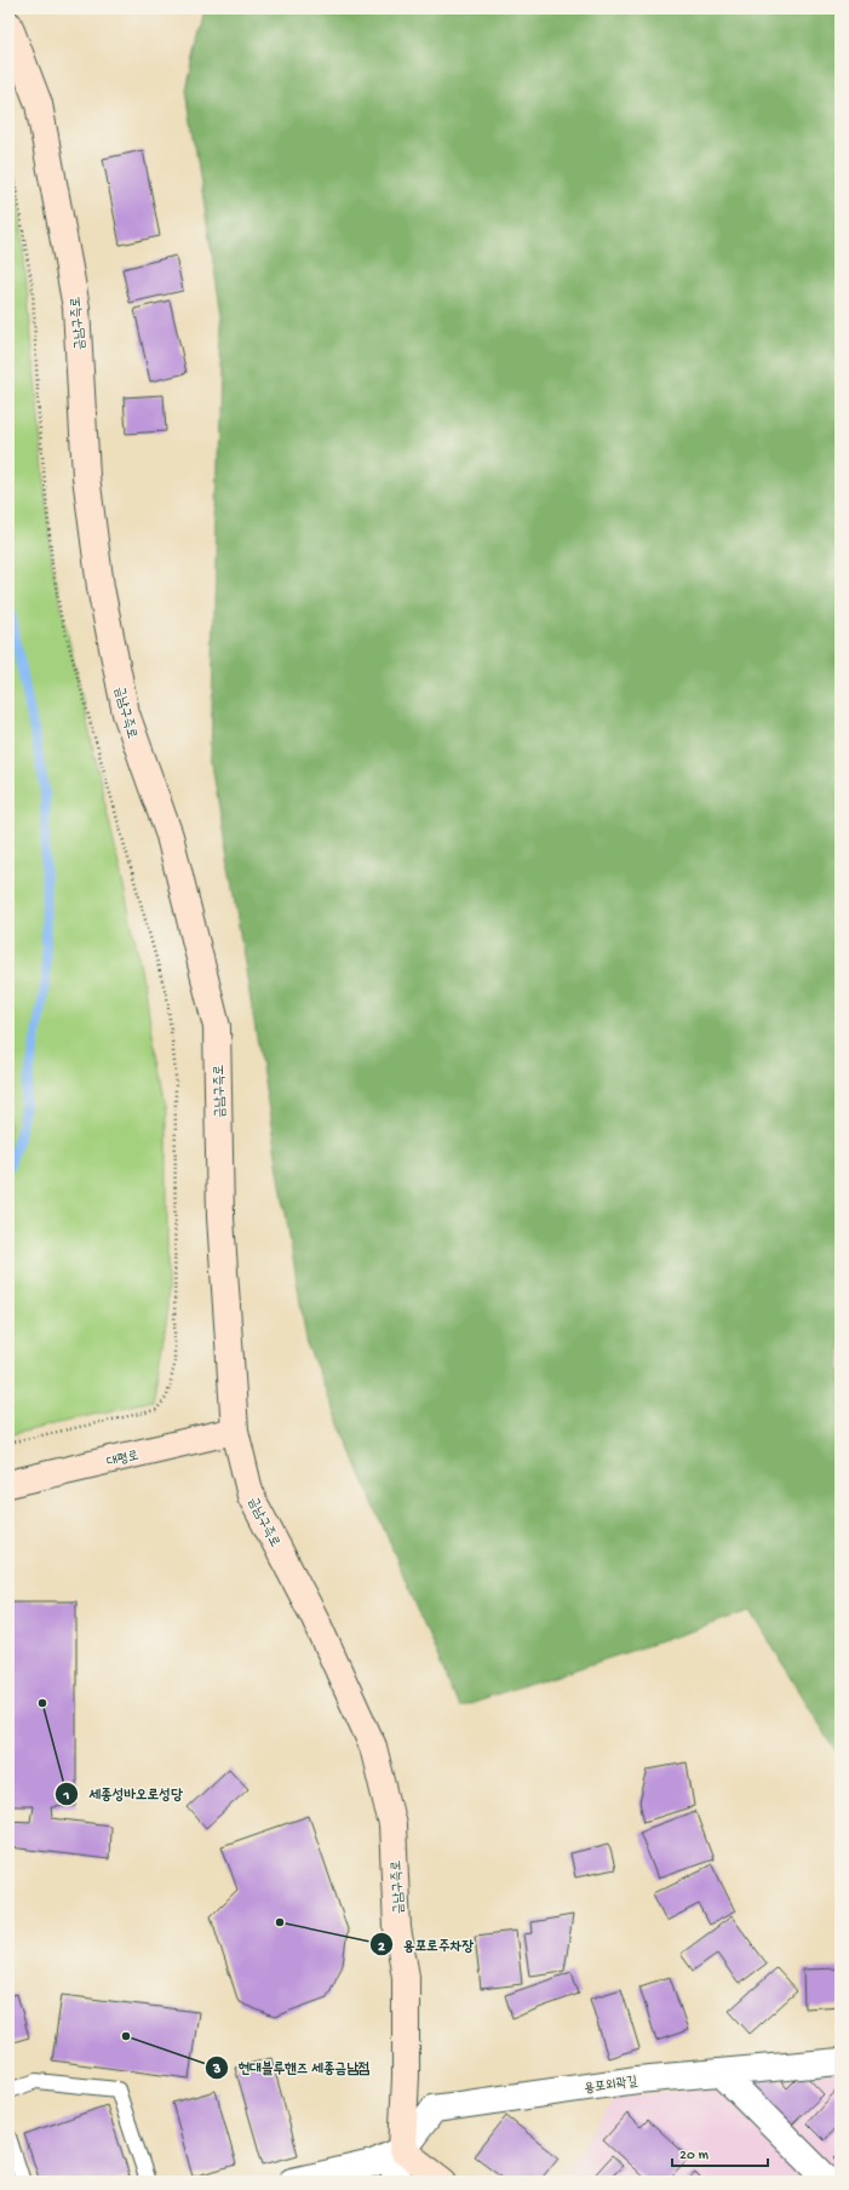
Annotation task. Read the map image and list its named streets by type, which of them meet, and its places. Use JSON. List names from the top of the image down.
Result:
{
  "streets": {
    "main road": ["금남구즉로", "대평로"],
    "street": ["용포외곽길"]
  },
  "crossings": [
    ["금남구즉로", "대평로"],
    ["금남구즉로", "용포외곽길"]
  ],
  "places": ["세종성바오로성당", "용포로주차장", "현대블루핸즈 세종금남점"],
  "scale_bar": "20 m"
}
